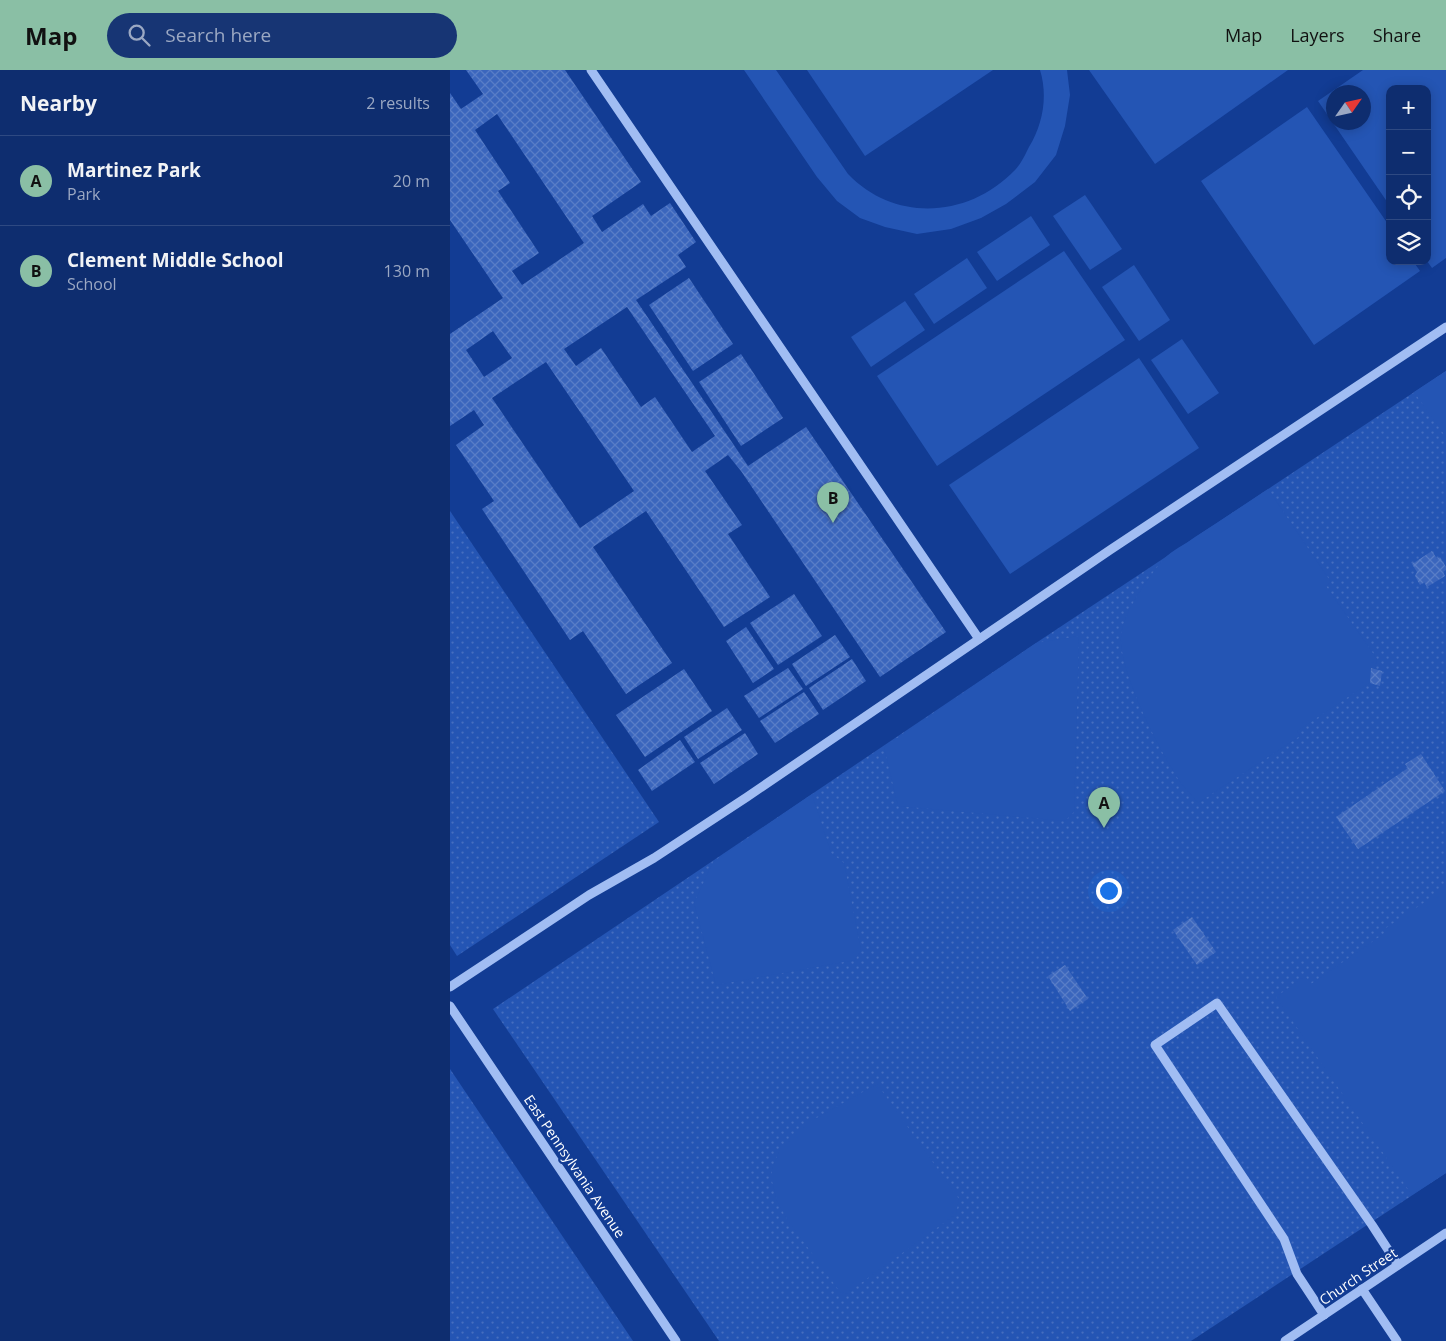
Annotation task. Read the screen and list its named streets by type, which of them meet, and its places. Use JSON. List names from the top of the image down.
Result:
{
  "streets": {
    "street": ["East Pennsylvania Avenue", "Church Street"]
  },
  "north": "top right",
  "page": {
    "header": "Map",
    "search": "Search here",
    "nav": ["Map", "Layers", "Share"],
    "heading": ["Nearby", "2 results"],
    "map_buttons": ["+", "−"],
    "list": [
      {
        "mark": "A",
        "name": "Martinez Park",
        "note": "Park",
        "value": "20 m"
      },
      {
        "mark": "B",
        "name": "Clement Middle School",
        "note": "School",
        "value": "130 m"
      }
    ],
    "pins": ["B", "A"]
  }
}
